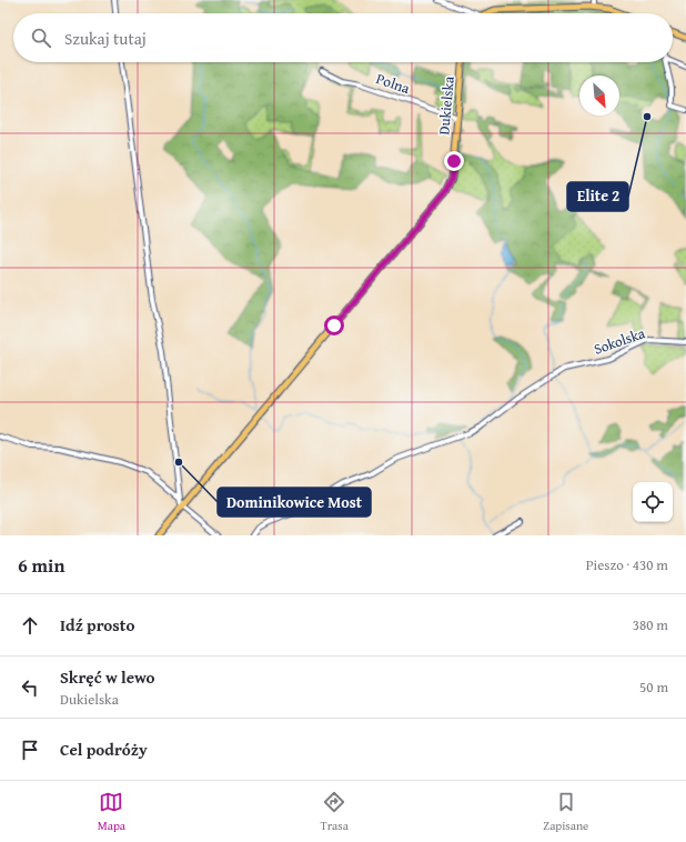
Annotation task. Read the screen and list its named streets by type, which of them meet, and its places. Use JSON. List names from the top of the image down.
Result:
{
  "streets": {
    "main road": ["Dukielska"],
    "street": ["Polna", "Sokolska"]
  },
  "crossings": [
    ["Polna", "Dukielska"]
  ],
  "places": ["Elite 2", "Dominikowice Most"],
  "north": "bottom right",
  "page": {
    "search": "Szukaj tutaj",
    "heading": ["6 min", "Pieszo · 430 m"],
    "list": [
      ["Idź prosto", "380 m"],
      ["Skręć w lewo", "Dukielska", "50 m"],
      "Cel podróży"
    ],
    "nav": ["Mapa", "Trasa", "Zapisane"]
  }
}
